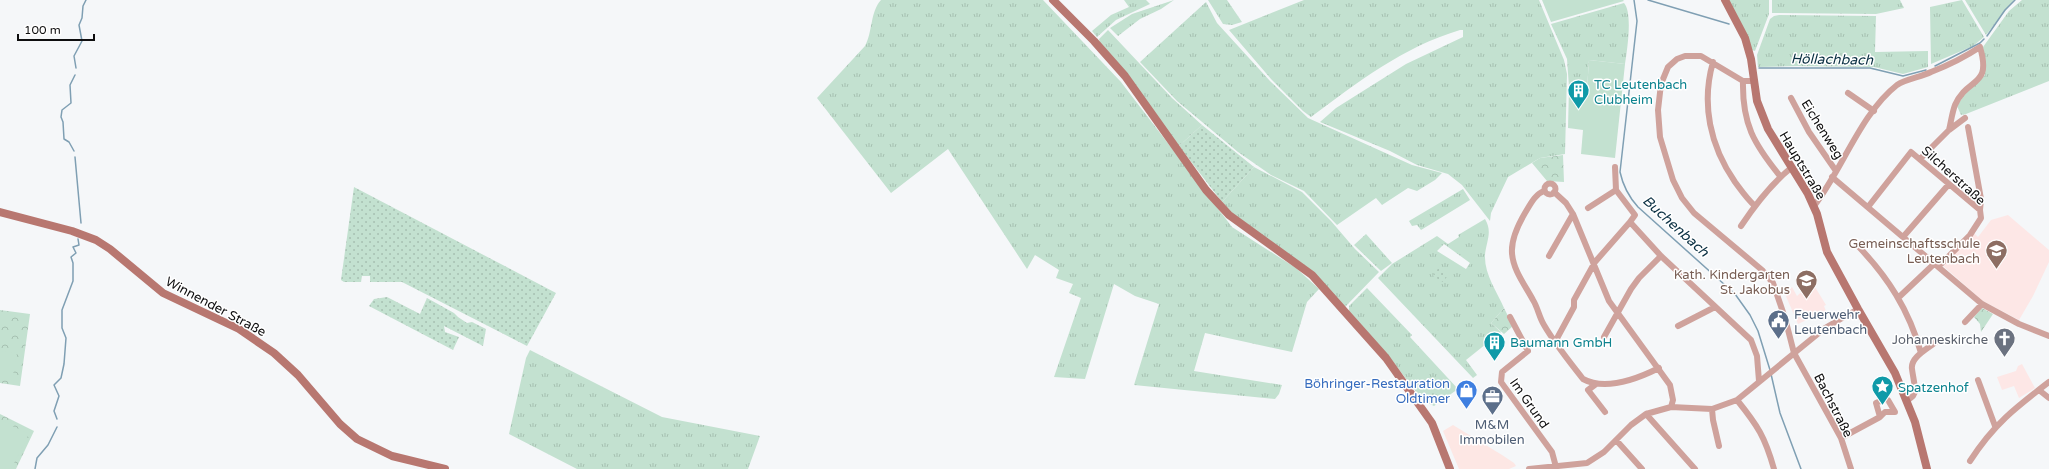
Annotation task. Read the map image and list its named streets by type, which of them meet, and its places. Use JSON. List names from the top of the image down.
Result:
{
  "streets": {
    "main road": ["Hauptstraße", "Winnender Straße"],
    "street": [
      "Eichenweg",
      "Silcherstraße",
      "Im Grund",
      "Bachstraße"
    ]
  },
  "water": ["Höllachbach", "Buchenbach"],
  "places": {
    "building": ["TC Leutenbach Clubheim", "Baumann GmbH"],
    "school or university": ["Gemeinschaftsschule Leutenbach", "Kath. Kindergarten St. Jakobus"],
    "public building": ["Feuerwehr Leutenbach"],
    "church": ["Johanneskirche"],
    "place": ["Spatzenhof"],
    "shop": ["Böhringer-Restauration Oldtimer"],
    "office": ["M&M Immobilen"]
  },
  "scale_bar": "100 m"
}
